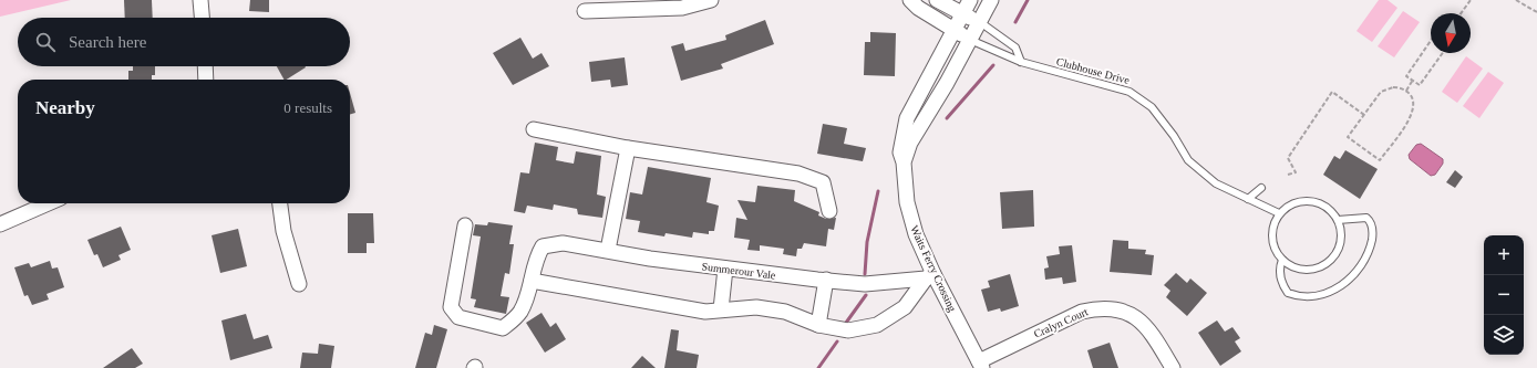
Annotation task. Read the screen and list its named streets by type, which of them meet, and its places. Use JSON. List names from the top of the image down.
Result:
{
  "streets": {
    "street": ["Waits Ferry Crossing", "Summerour Vale", "Cralyn Court"],
    "lane": ["Clubhouse Drive"]
  },
  "crossings": [
    ["Clubhouse Drive", "Waits Ferry Crossing"],
    ["Waits Ferry Crossing", "Summerour Vale"],
    ["Waits Ferry Crossing", "Cralyn Court"]
  ],
  "north": "bottom",
  "page": {
    "search": "Search here",
    "heading": ["Nearby", "0 results"],
    "map_buttons": ["+", "−"]
  }
}
